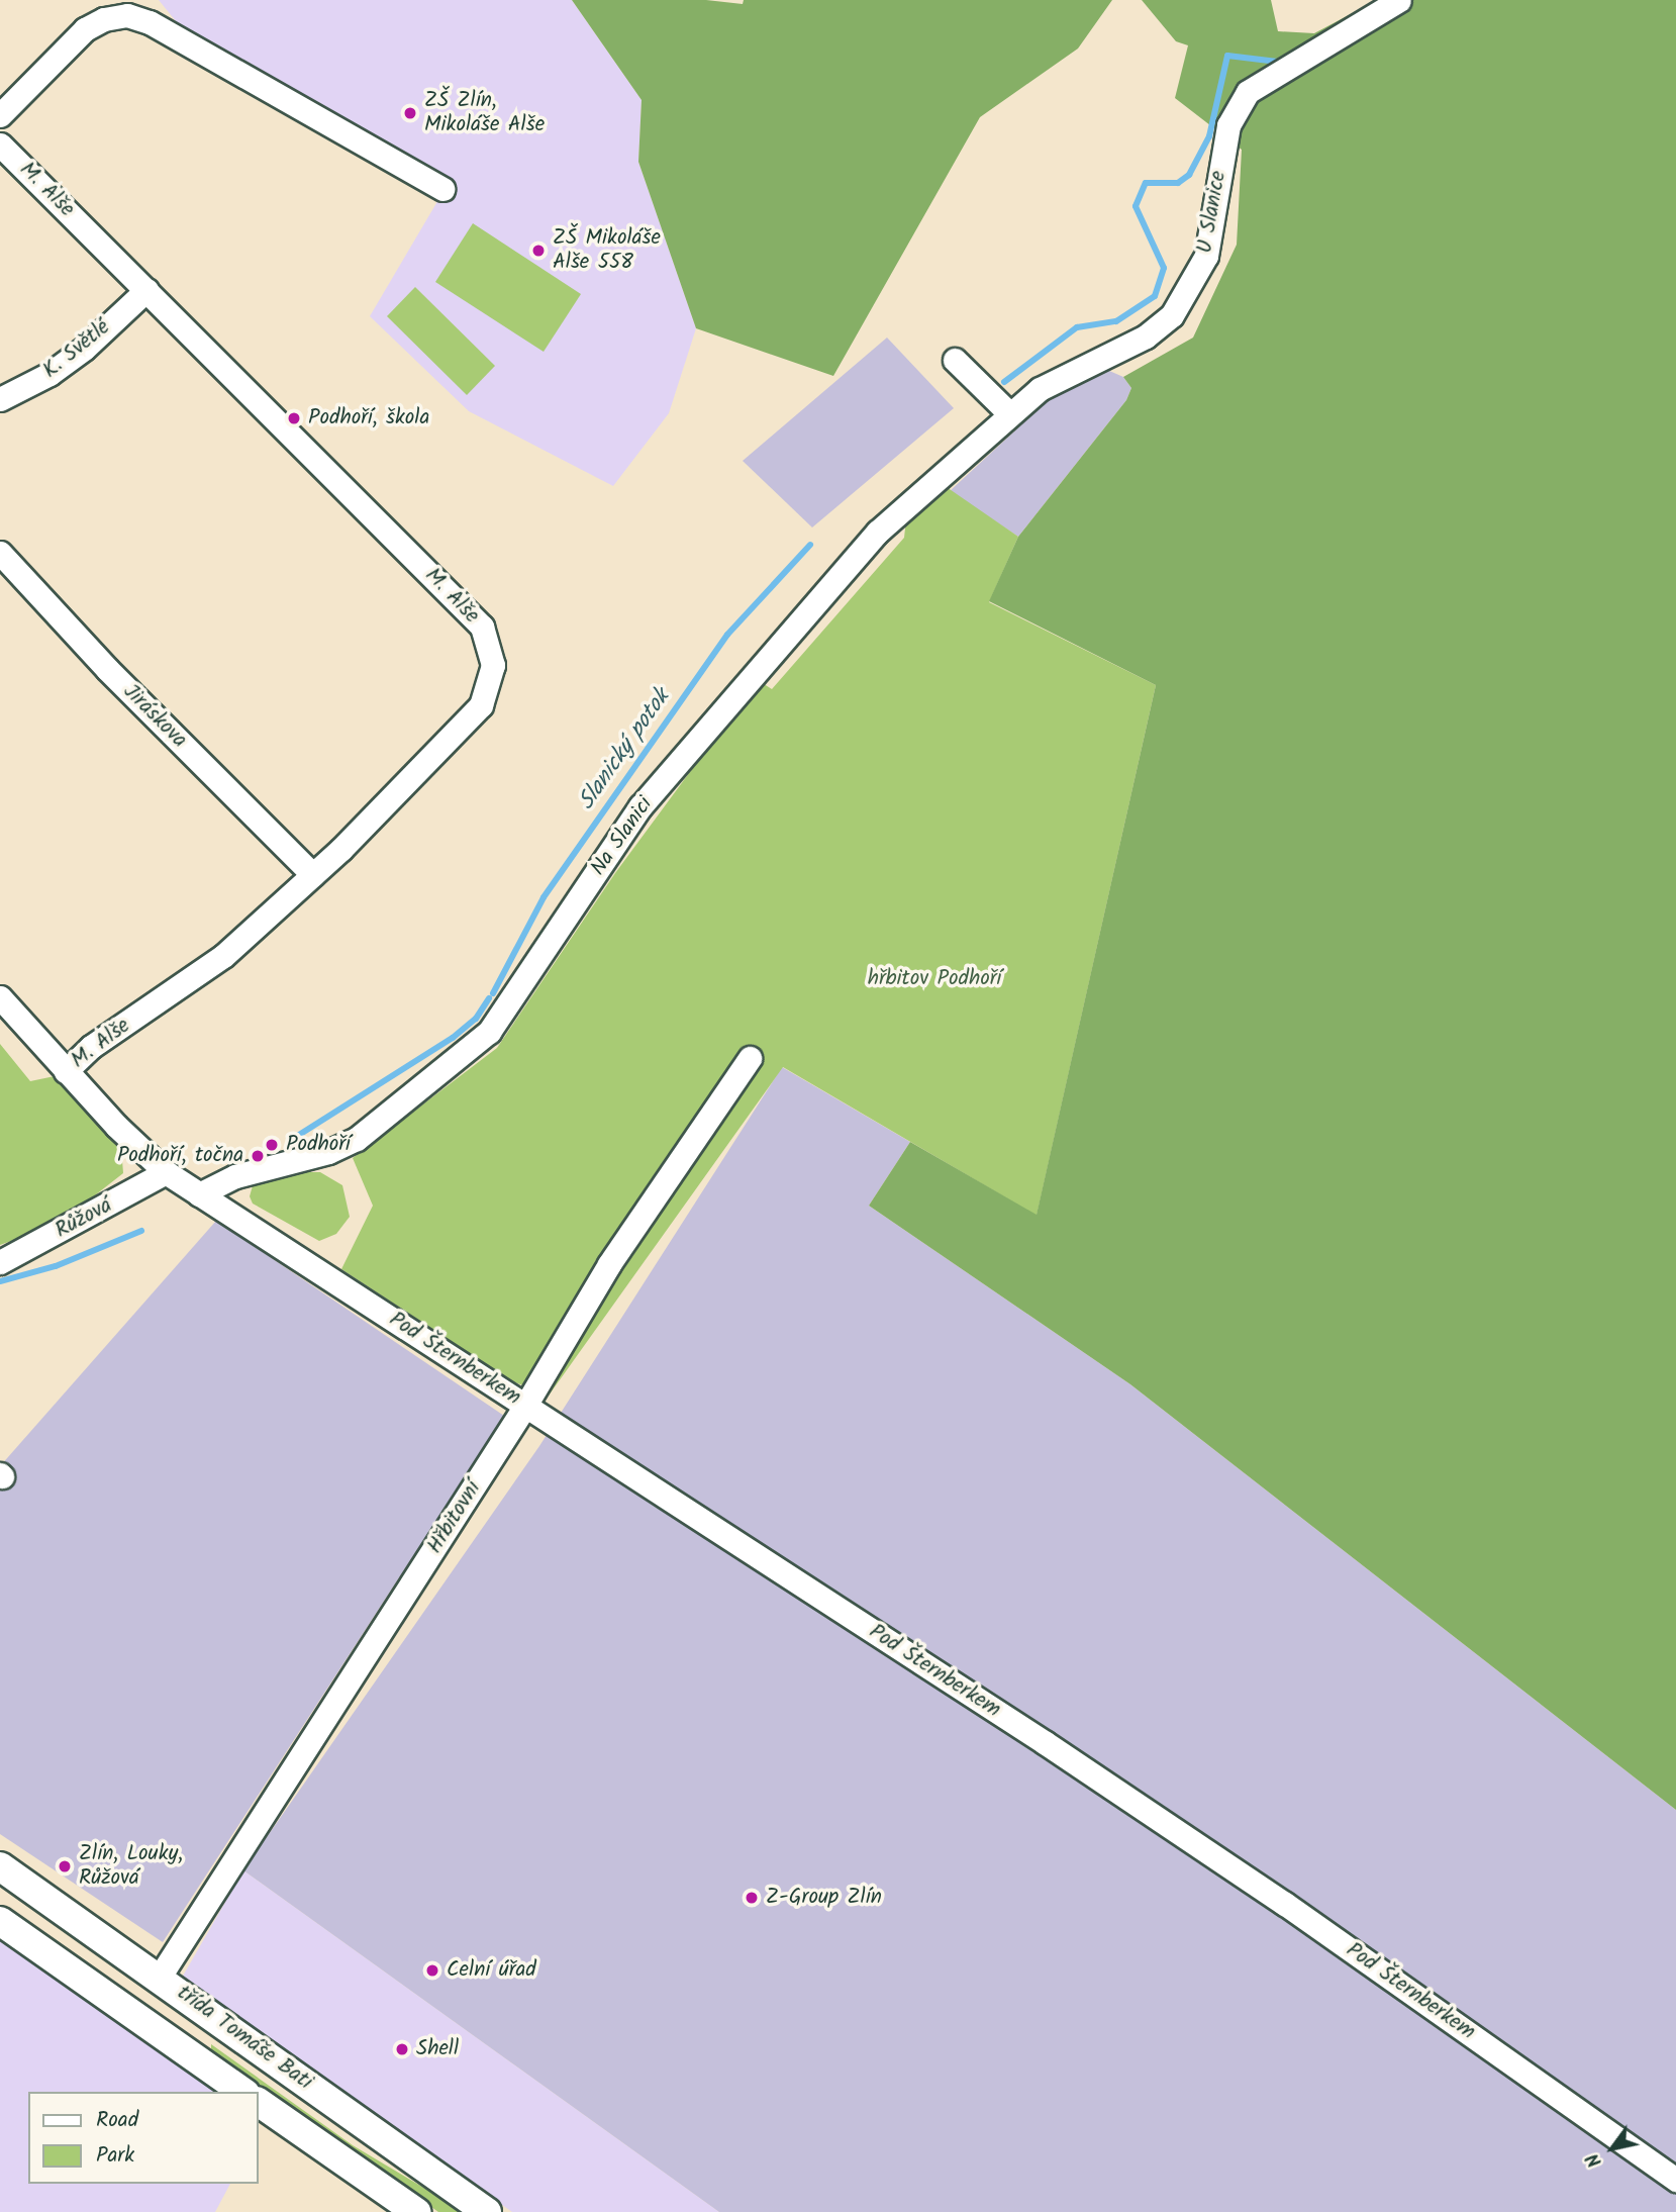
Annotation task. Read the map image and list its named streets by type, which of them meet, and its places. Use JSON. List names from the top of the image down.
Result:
{
  "streets": {
    "main road": ["třída Tomáše Bati"],
    "street": [
      "M. Alše",
      "U Slanice",
      "K. Světlé",
      "Jiráskova",
      "Na Slanici",
      "Růžová",
      "Pod Šternberkem",
      "Hřbitovní"
    ]
  },
  "crossings": [
    ["M. Alše", "K. Světlé"],
    ["M. Alše", "Jiráskova"],
    ["M. Alše", "Pod Šternberkem"],
    ["U Slanice", "Na Slanici"],
    ["Na Slanici", "Růžová"],
    ["Na Slanici", "Pod Šternberkem"],
    ["Růžová", "Pod Šternberkem"],
    ["Pod Šternberkem", "Hřbitovní"],
    ["Hřbitovní", "třída Tomáše Bati"]
  ],
  "water": ["Slanický potok"],
  "parks": ["hřbitov Podhoří"],
  "places": [
    "ZŠ Zlín, Mikoláše Alše",
    "ZŠ Mikoláše Alše 558",
    "Podhoří, škola",
    "Podhoří",
    "Podhoří, točna",
    "Zlín, Louky, Růžová",
    "Z-Group Zlín",
    "Celní úřad",
    "Shell"
  ],
  "legend": ["Road", "Park"],
  "north": "bottom left"
}
